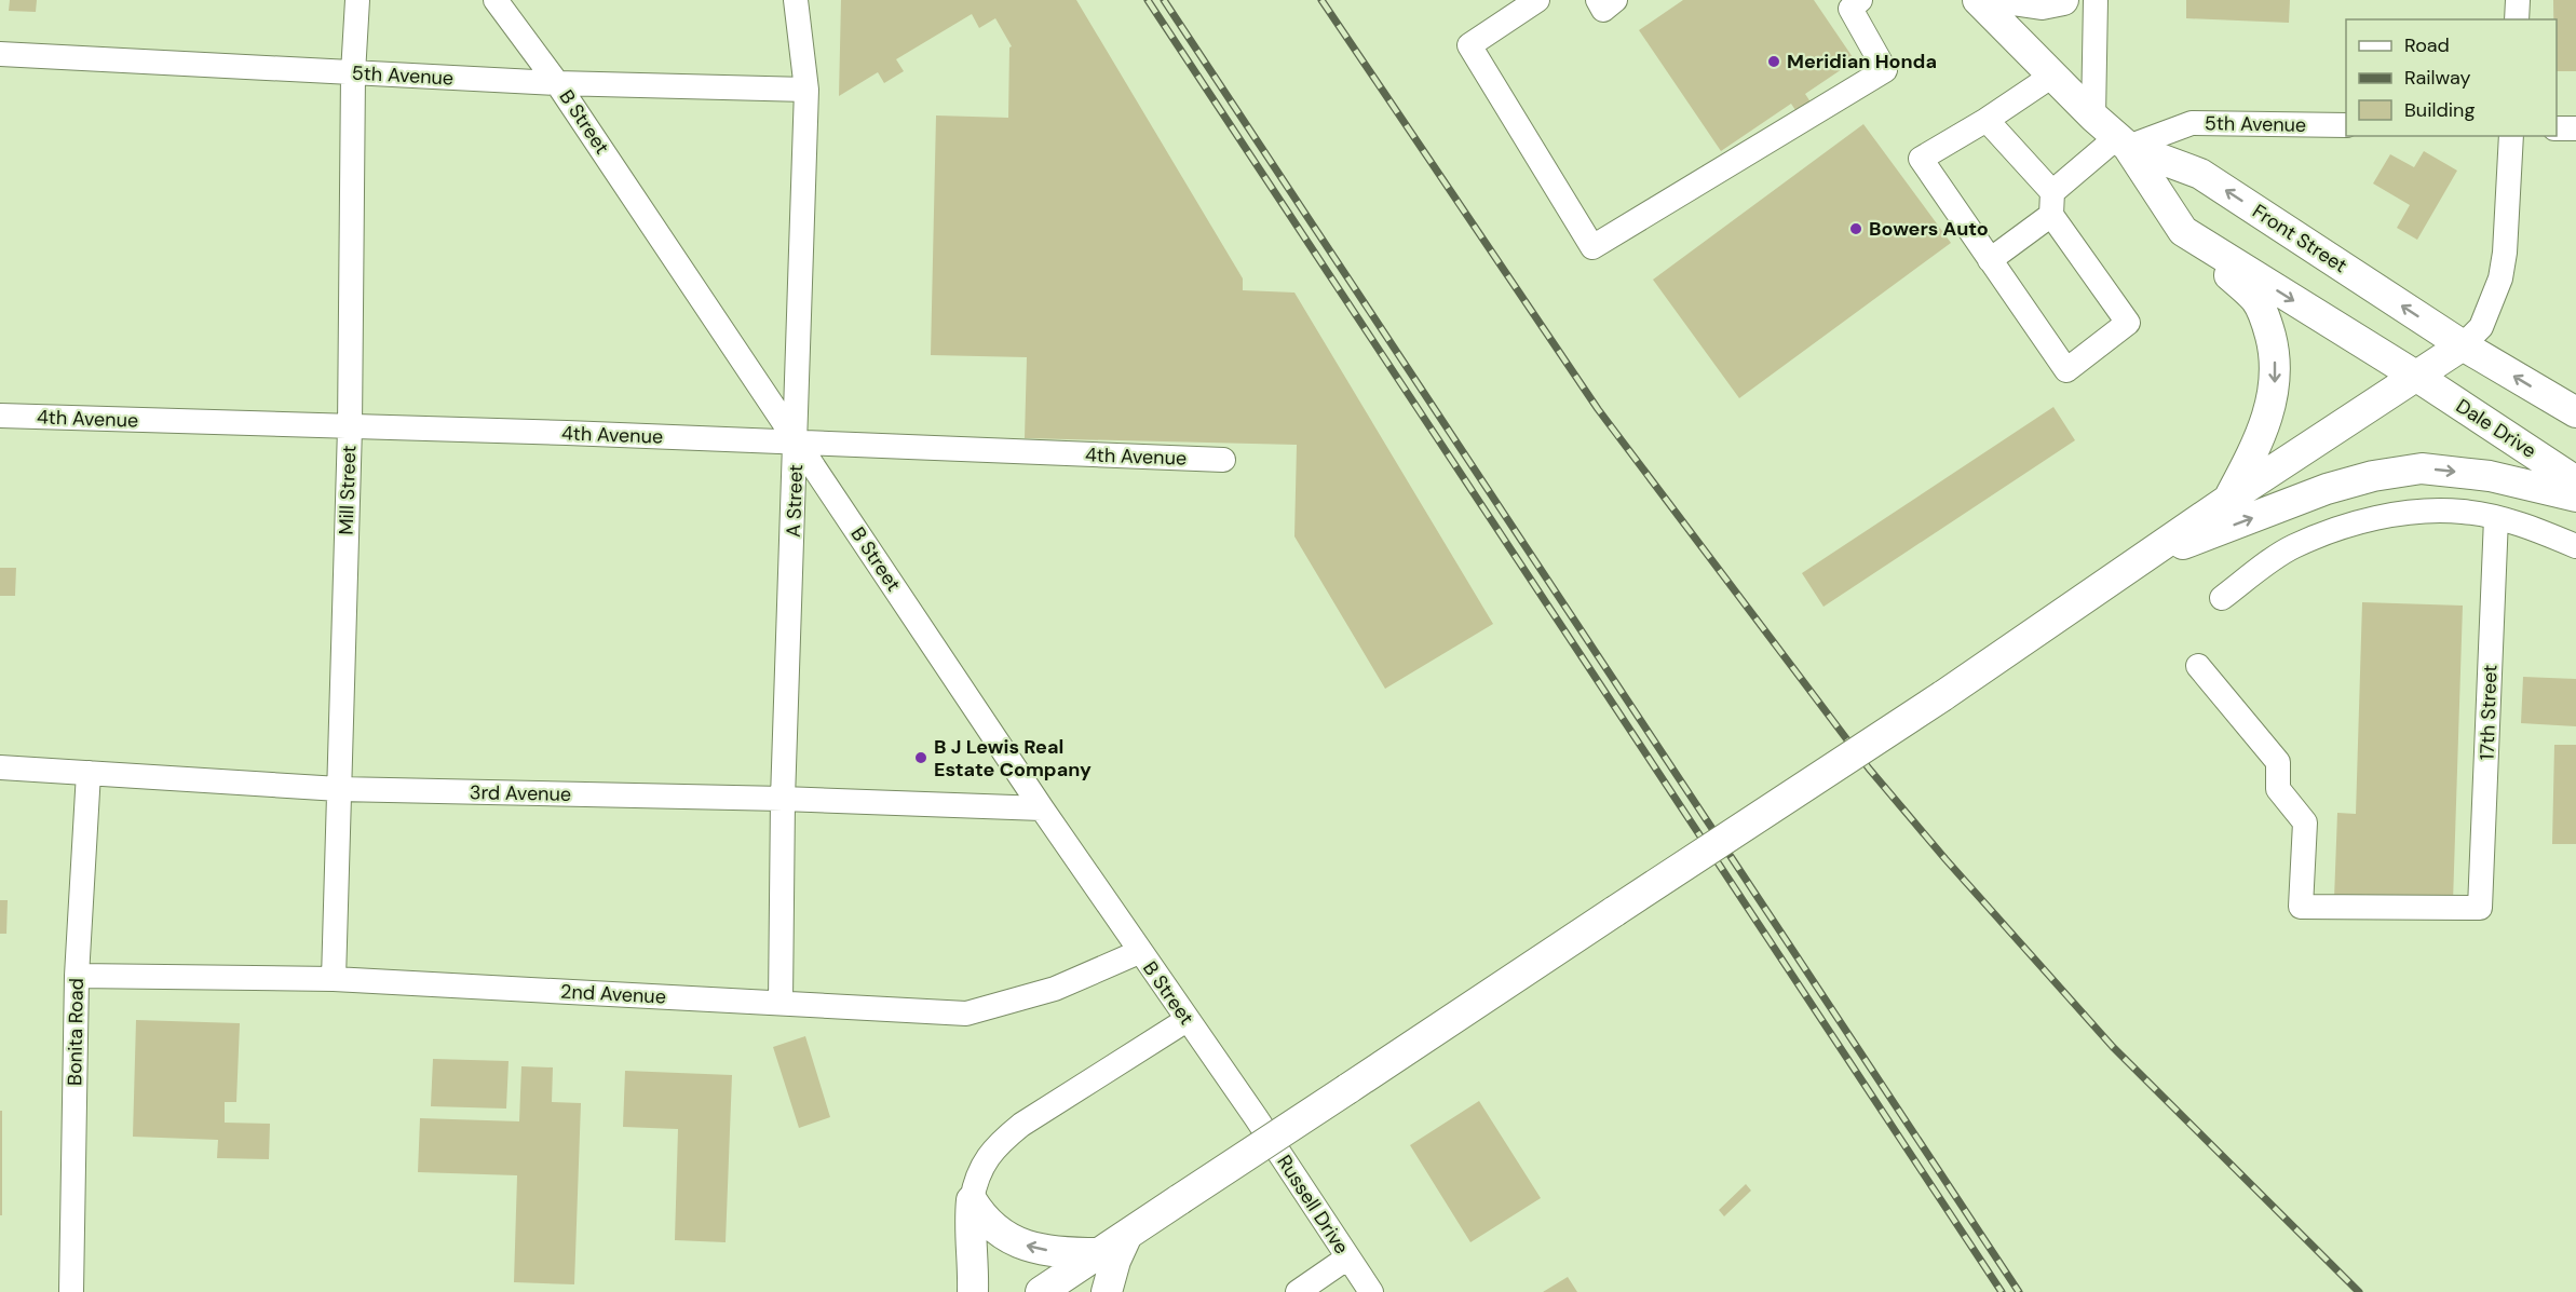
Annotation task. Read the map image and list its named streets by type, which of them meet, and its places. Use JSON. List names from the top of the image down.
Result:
{
  "streets": {
    "main road": ["Front Street", "Dale Drive"],
    "street": [
      "5th Avenue",
      "B Street",
      "4th Avenue",
      "Mill Street",
      "A Street",
      "17th Street",
      "3rd Avenue",
      "2nd Avenue",
      "Bonita Road",
      "Russell Drive"
    ]
  },
  "crossings": [
    ["5th Avenue", "B Street"],
    ["5th Avenue", "Front Street"],
    ["5th Avenue", "Mill Street"],
    ["5th Avenue", "A Street"],
    ["B Street", "4th Avenue"],
    ["B Street", "A Street"],
    ["B Street", "3rd Avenue"],
    ["B Street", "2nd Avenue"],
    ["B Street", "Russell Drive"],
    ["Front Street", "Dale Drive"],
    ["4th Avenue", "Mill Street"],
    ["4th Avenue", "A Street"],
    ["Mill Street", "3rd Avenue"],
    ["Mill Street", "2nd Avenue"],
    ["A Street", "3rd Avenue"],
    ["A Street", "2nd Avenue"],
    ["3rd Avenue", "Bonita Road"],
    ["2nd Avenue", "Bonita Road"]
  ],
  "places": ["Meridian Honda", "Bowers Auto", "B J Lewis Real Estate Company"],
  "legend": ["Road", "Railway", "Building"]
}
